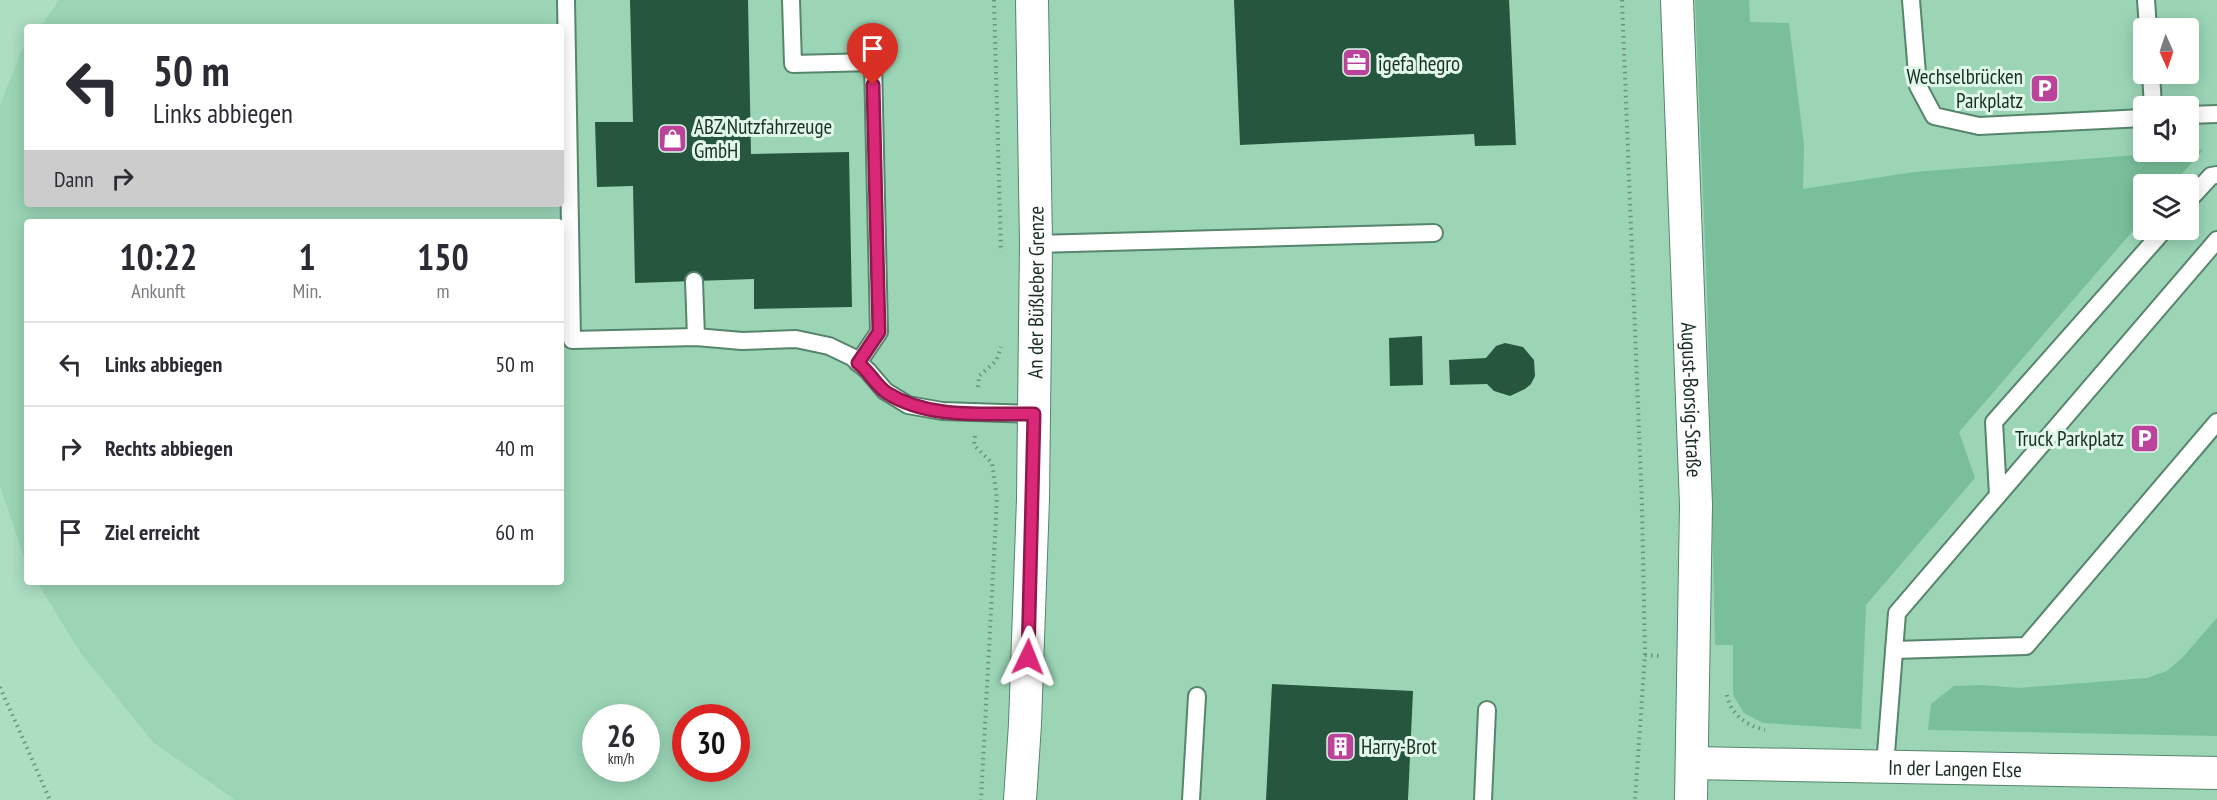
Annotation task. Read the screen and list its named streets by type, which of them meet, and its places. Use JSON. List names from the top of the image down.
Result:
{
  "streets": {
    "street": ["An der Büßleber Grenze", "August-Borsig-Straße", "In der Langen Else"]
  },
  "crossings": [
    ["August-Borsig-Straße", "In der Langen Else"]
  ],
  "places": {
    "office": ["igefa hegro"],
    "parking": ["Wechselbrücken Parkplatz", "Truck Parkplatz"],
    "shop": ["ABZ Nutzfahrzeuge GmbH"],
    "building": ["Harry-Brot"]
  },
  "north": "bottom",
  "page": {
    "turn": ["50 m", "Links abbiegen"],
    "then": "Dann",
    "eta": [
      "10:22",
      "Ankunft",
      "1",
      "Min.",
      "150",
      "m"
    ],
    "list": [
      {
        "name": "Links abbiegen",
        "value": "50 m"
      },
      {
        "name": "Rechts abbiegen",
        "value": "40 m"
      },
      {
        "name": "Ziel erreicht",
        "value": "60 m"
      }
    ],
    "speed": "26 km/h",
    "limit": "30"
  }
}
